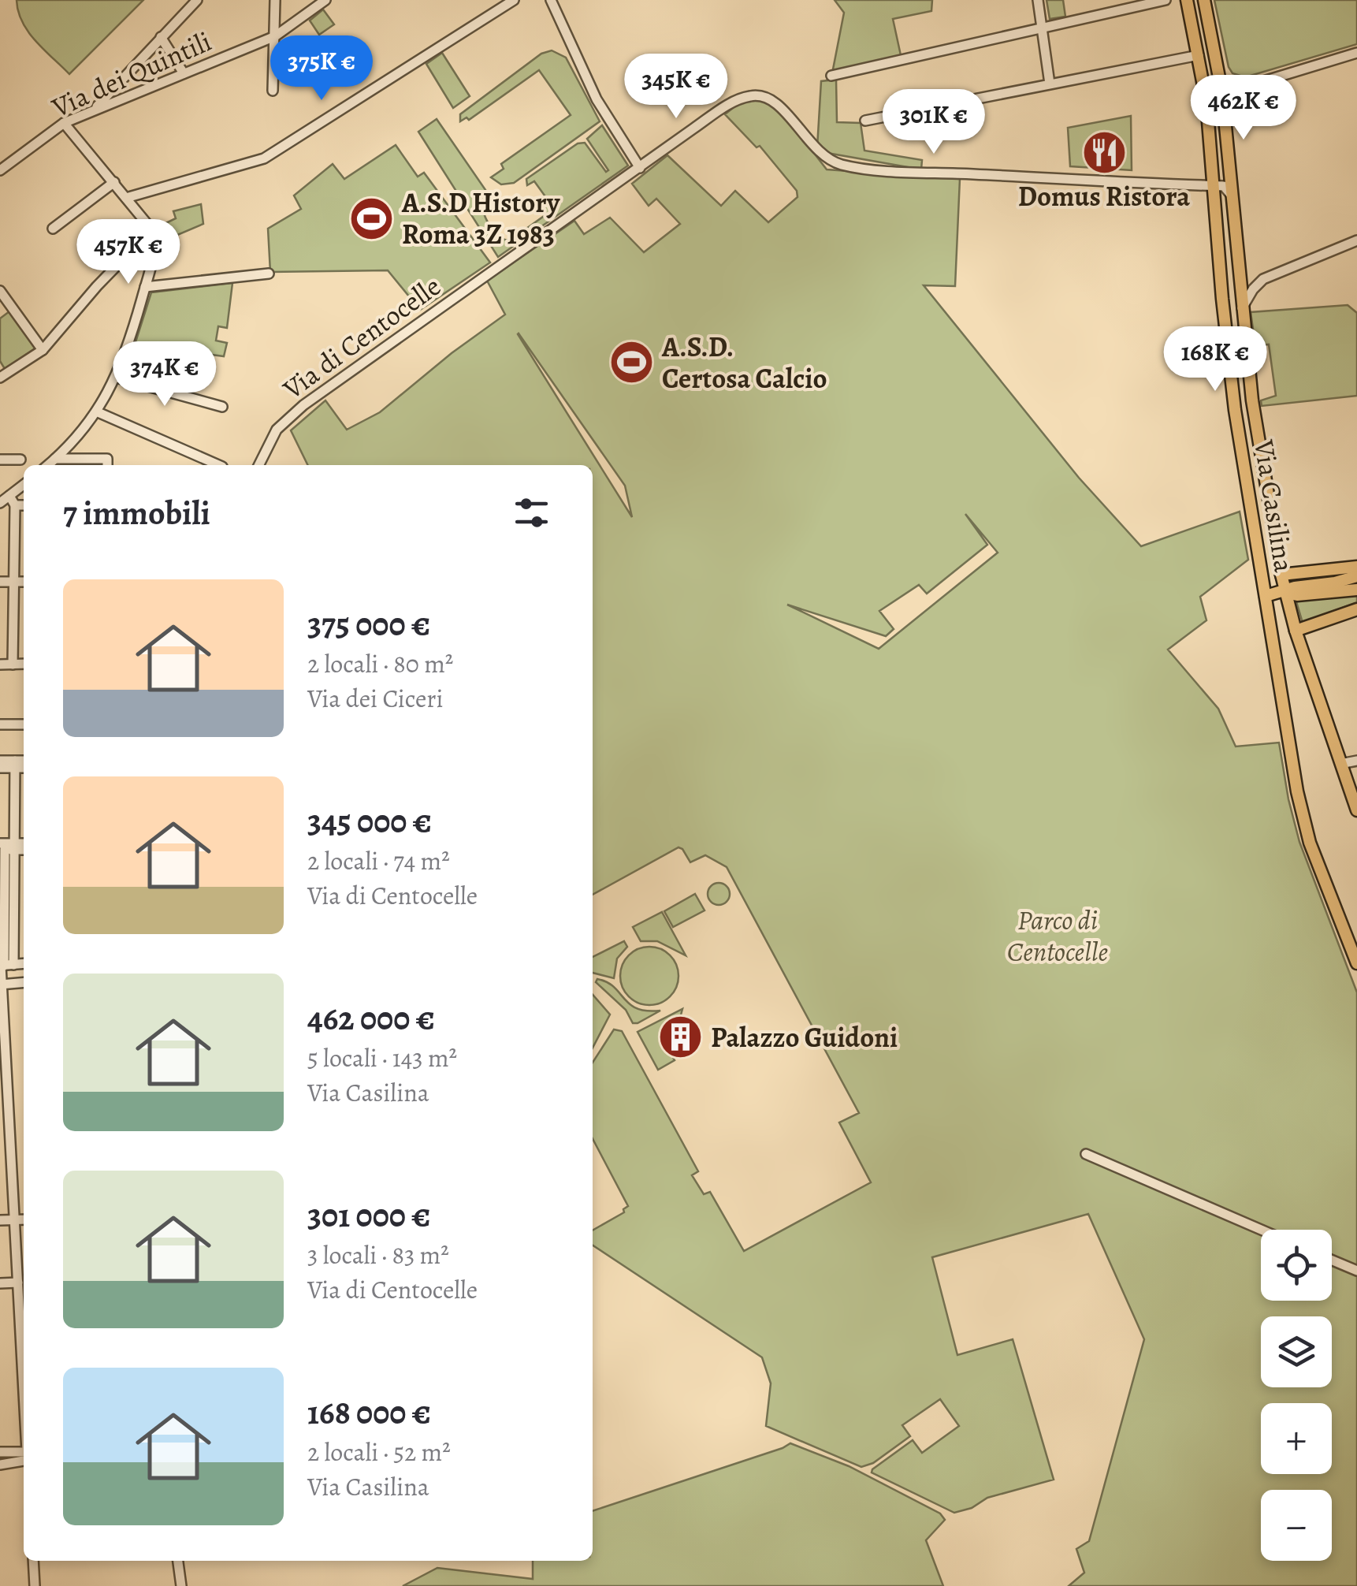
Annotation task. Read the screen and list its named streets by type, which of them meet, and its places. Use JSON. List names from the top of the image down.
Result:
{
  "streets": {
    "main road": ["Via Casilina"],
    "street": ["Via dei Quintili", "Via di Centocelle"]
  },
  "crossings": [
    ["Via di Centocelle", "Via Casilina"]
  ],
  "parks": ["Parco di Centocelle"],
  "places": {
    "restaurant": ["Domus Ristora"],
    "sports": ["A.S.D History Roma 3Z 1983", "A.S.D. Certosa Calcio"],
    "building": ["Palazzo Guidoni"]
  },
  "page": {
    "price": [
      "375K €",
      "345K €",
      "462K €",
      "301K €",
      "457K €",
      "168K €",
      "374K €"
    ],
    "heading": "7 immobili",
    "list": [
      {
        "name": "375 000 €",
        "note": "2 locali · 80 m² · Via dei Ciceri"
      },
      {
        "name": "345 000 €",
        "note": "2 locali · 74 m² · Via di Centocelle"
      },
      {
        "name": "462 000 €",
        "note": "5 locali · 143 m² · Via Casilina"
      },
      {
        "name": "301 000 €",
        "note": "3 locali · 83 m² · Via di Centocelle"
      },
      {
        "name": "168 000 €",
        "note": "2 locali · 52 m² · Via Casilina"
      }
    ],
    "map_buttons": ["+", "−"]
  }
}
